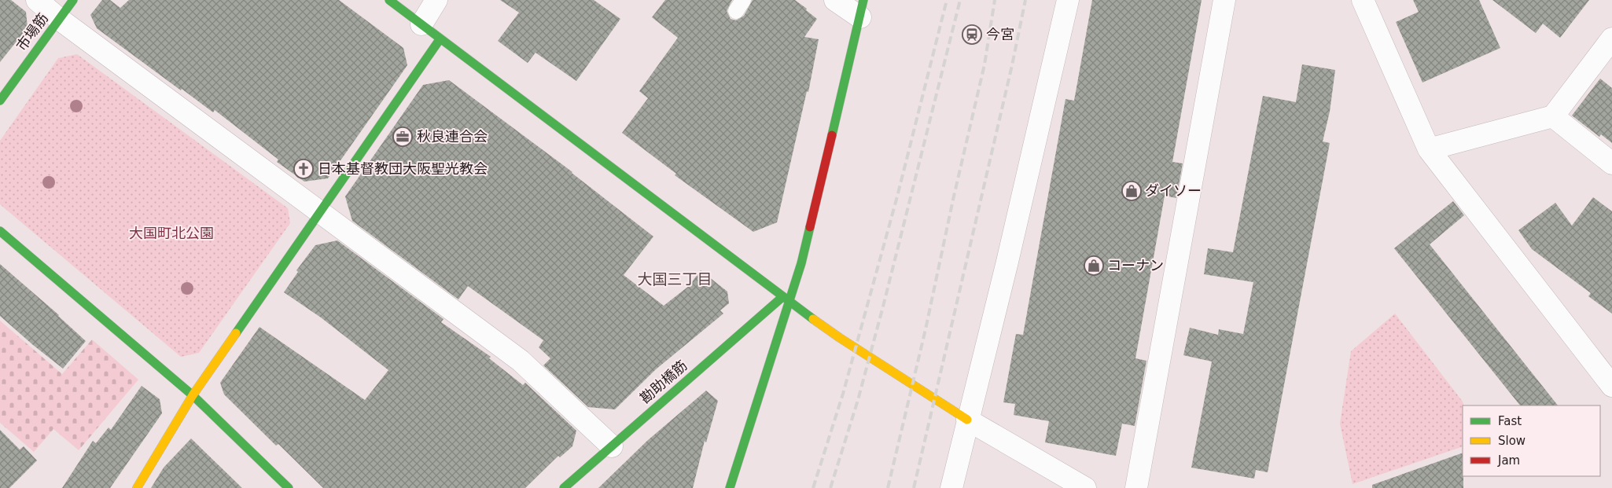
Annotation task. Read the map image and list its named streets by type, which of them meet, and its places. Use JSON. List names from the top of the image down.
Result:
{
  "streets": {
    "street": ["市場筋", "勘助橋筋"]
  },
  "districts": ["大国三丁目"],
  "parks": ["大国町北公園"],
  "places": {
    "station": ["今宮"],
    "office": ["秋良連合会"],
    "church": ["日本基督教団大阪聖光教会"],
    "shop": ["ダイソー", "コーナン"]
  },
  "legend": ["Fast", "Slow", "Jam"]
}
